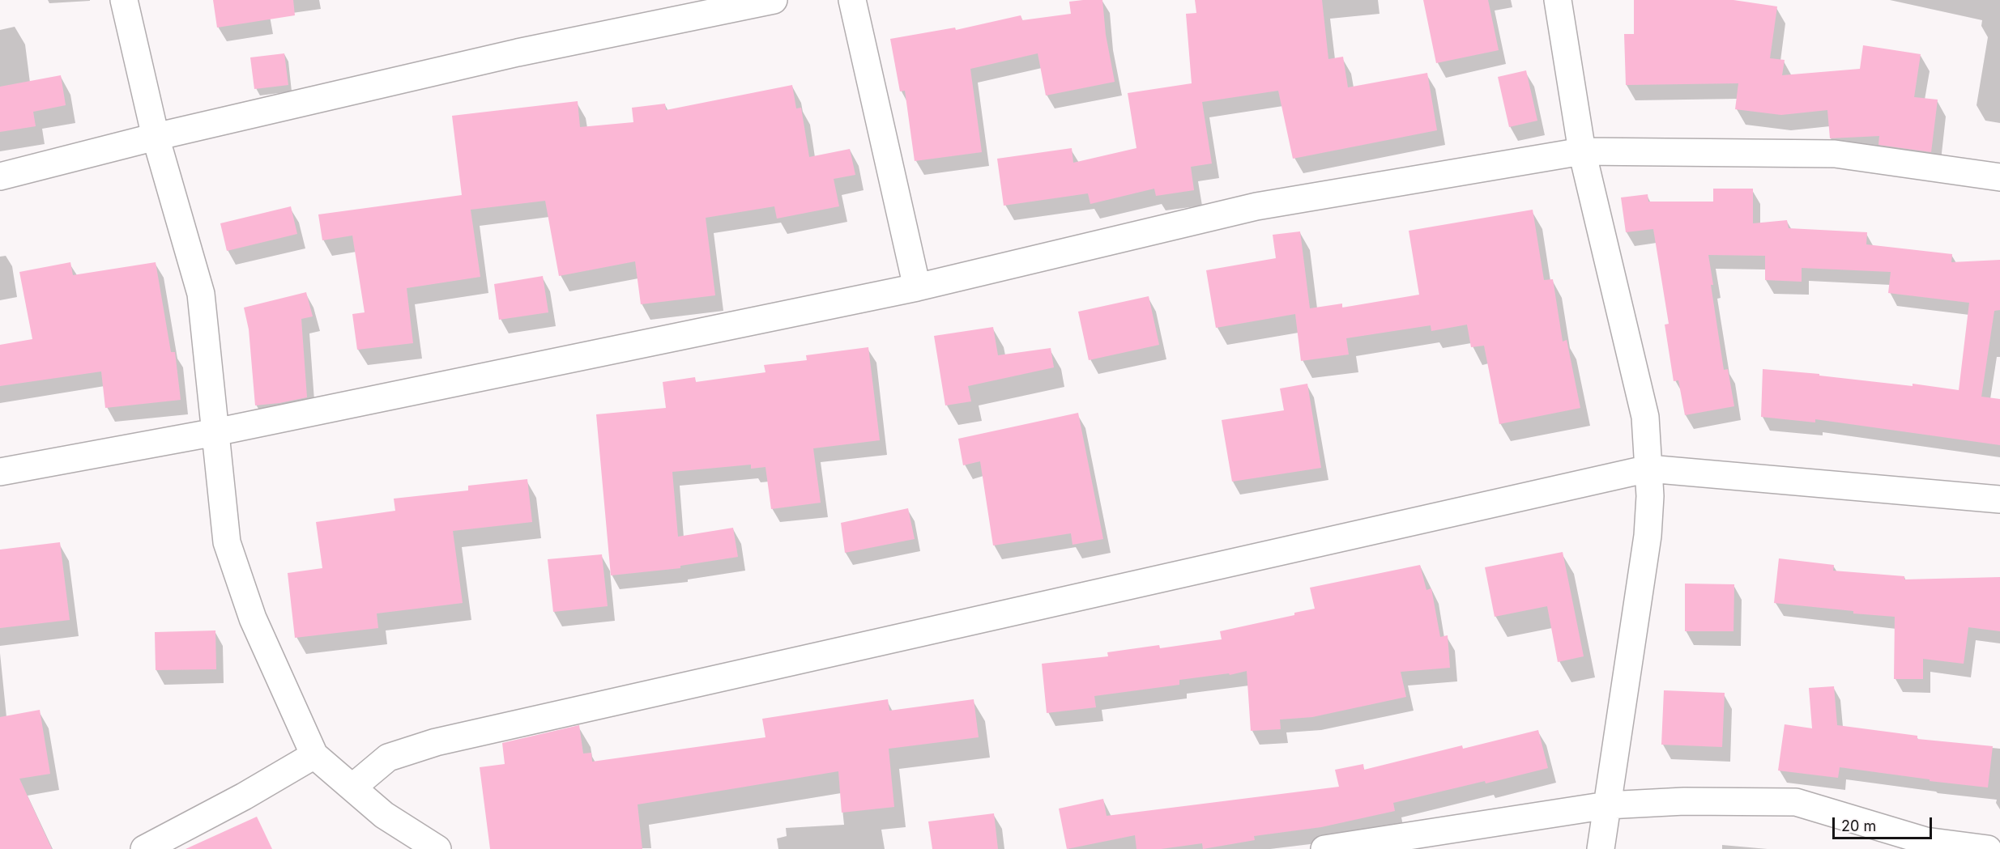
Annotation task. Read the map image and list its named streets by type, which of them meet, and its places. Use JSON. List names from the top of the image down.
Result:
{
  "scale_bar": "20 m"
}
